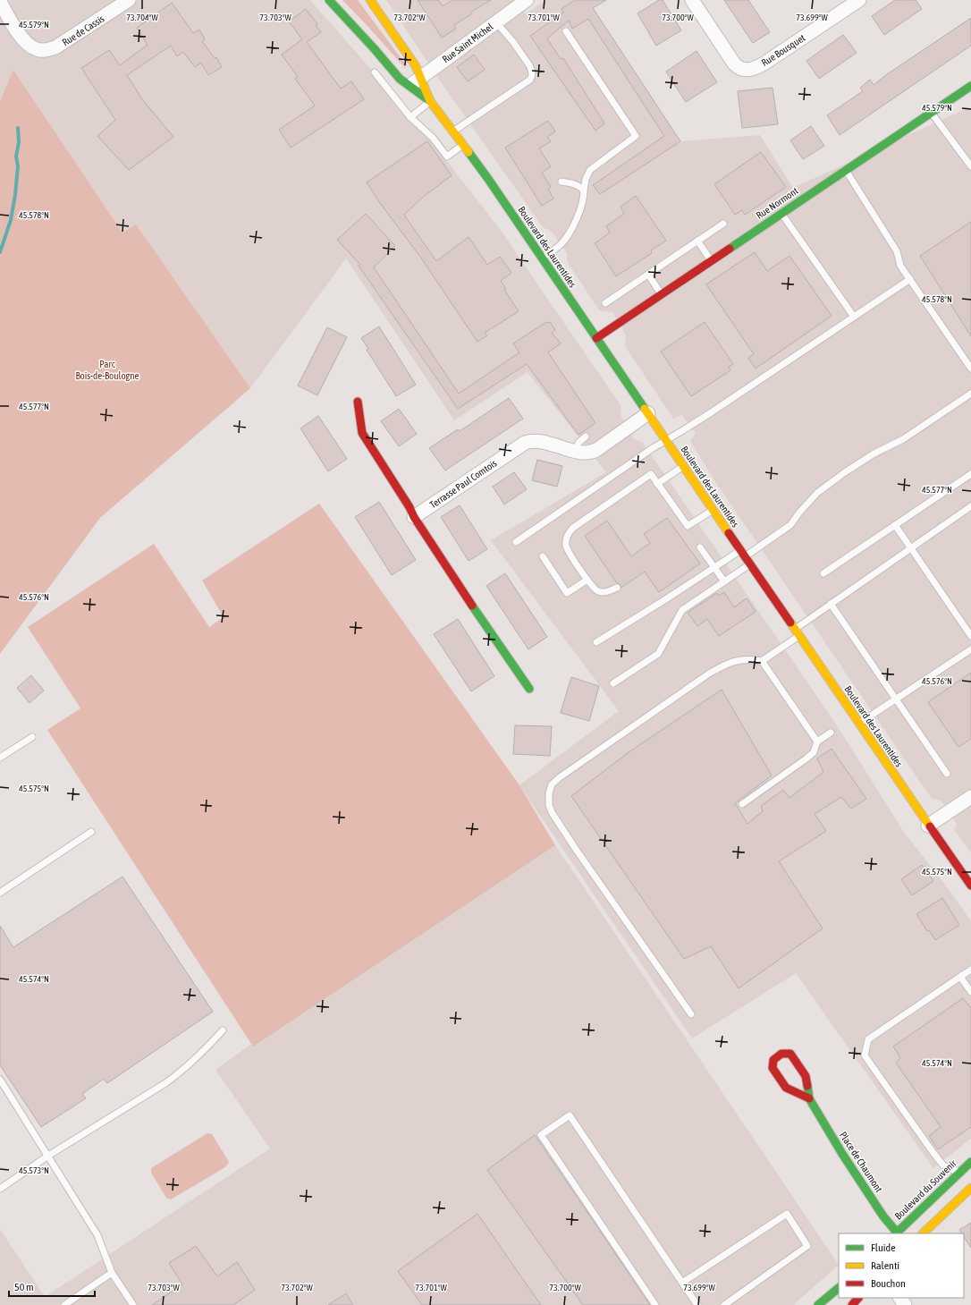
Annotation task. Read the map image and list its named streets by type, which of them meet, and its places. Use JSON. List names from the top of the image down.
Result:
{
  "streets": {
    "street": [
      "Rue de Cassis",
      "Rue Saint Michel",
      "Rue Bousquet",
      "Rue Normont",
      "Boulevard des Laurentides",
      "Terrasse Paul Comtois",
      "Place de Chaumont",
      "Boulevard du Souvenir"
    ]
  },
  "crossings": [
    ["Rue Saint Michel", "Boulevard des Laurentides"],
    ["Rue Normont", "Boulevard des Laurentides"],
    ["Boulevard des Laurentides", "Terrasse Paul Comtois"],
    ["Place de Chaumont", "Boulevard du Souvenir"]
  ],
  "parks": ["Parc Bois-de-Boulogne"],
  "legend": ["Fluide", "Ralenti", "Bouchon"],
  "scale_bar": "50 m",
  "coordinates": [
    "73.704°W",
    "73.703°W",
    "73.702°W",
    "73.701°W",
    "73.700°W",
    "73.699°W",
    "45.579°N",
    "45.578°N",
    "45.577°N",
    "45.576°N",
    "45.575°N",
    "45.574°N",
    "45.573°N"
  ]
}
